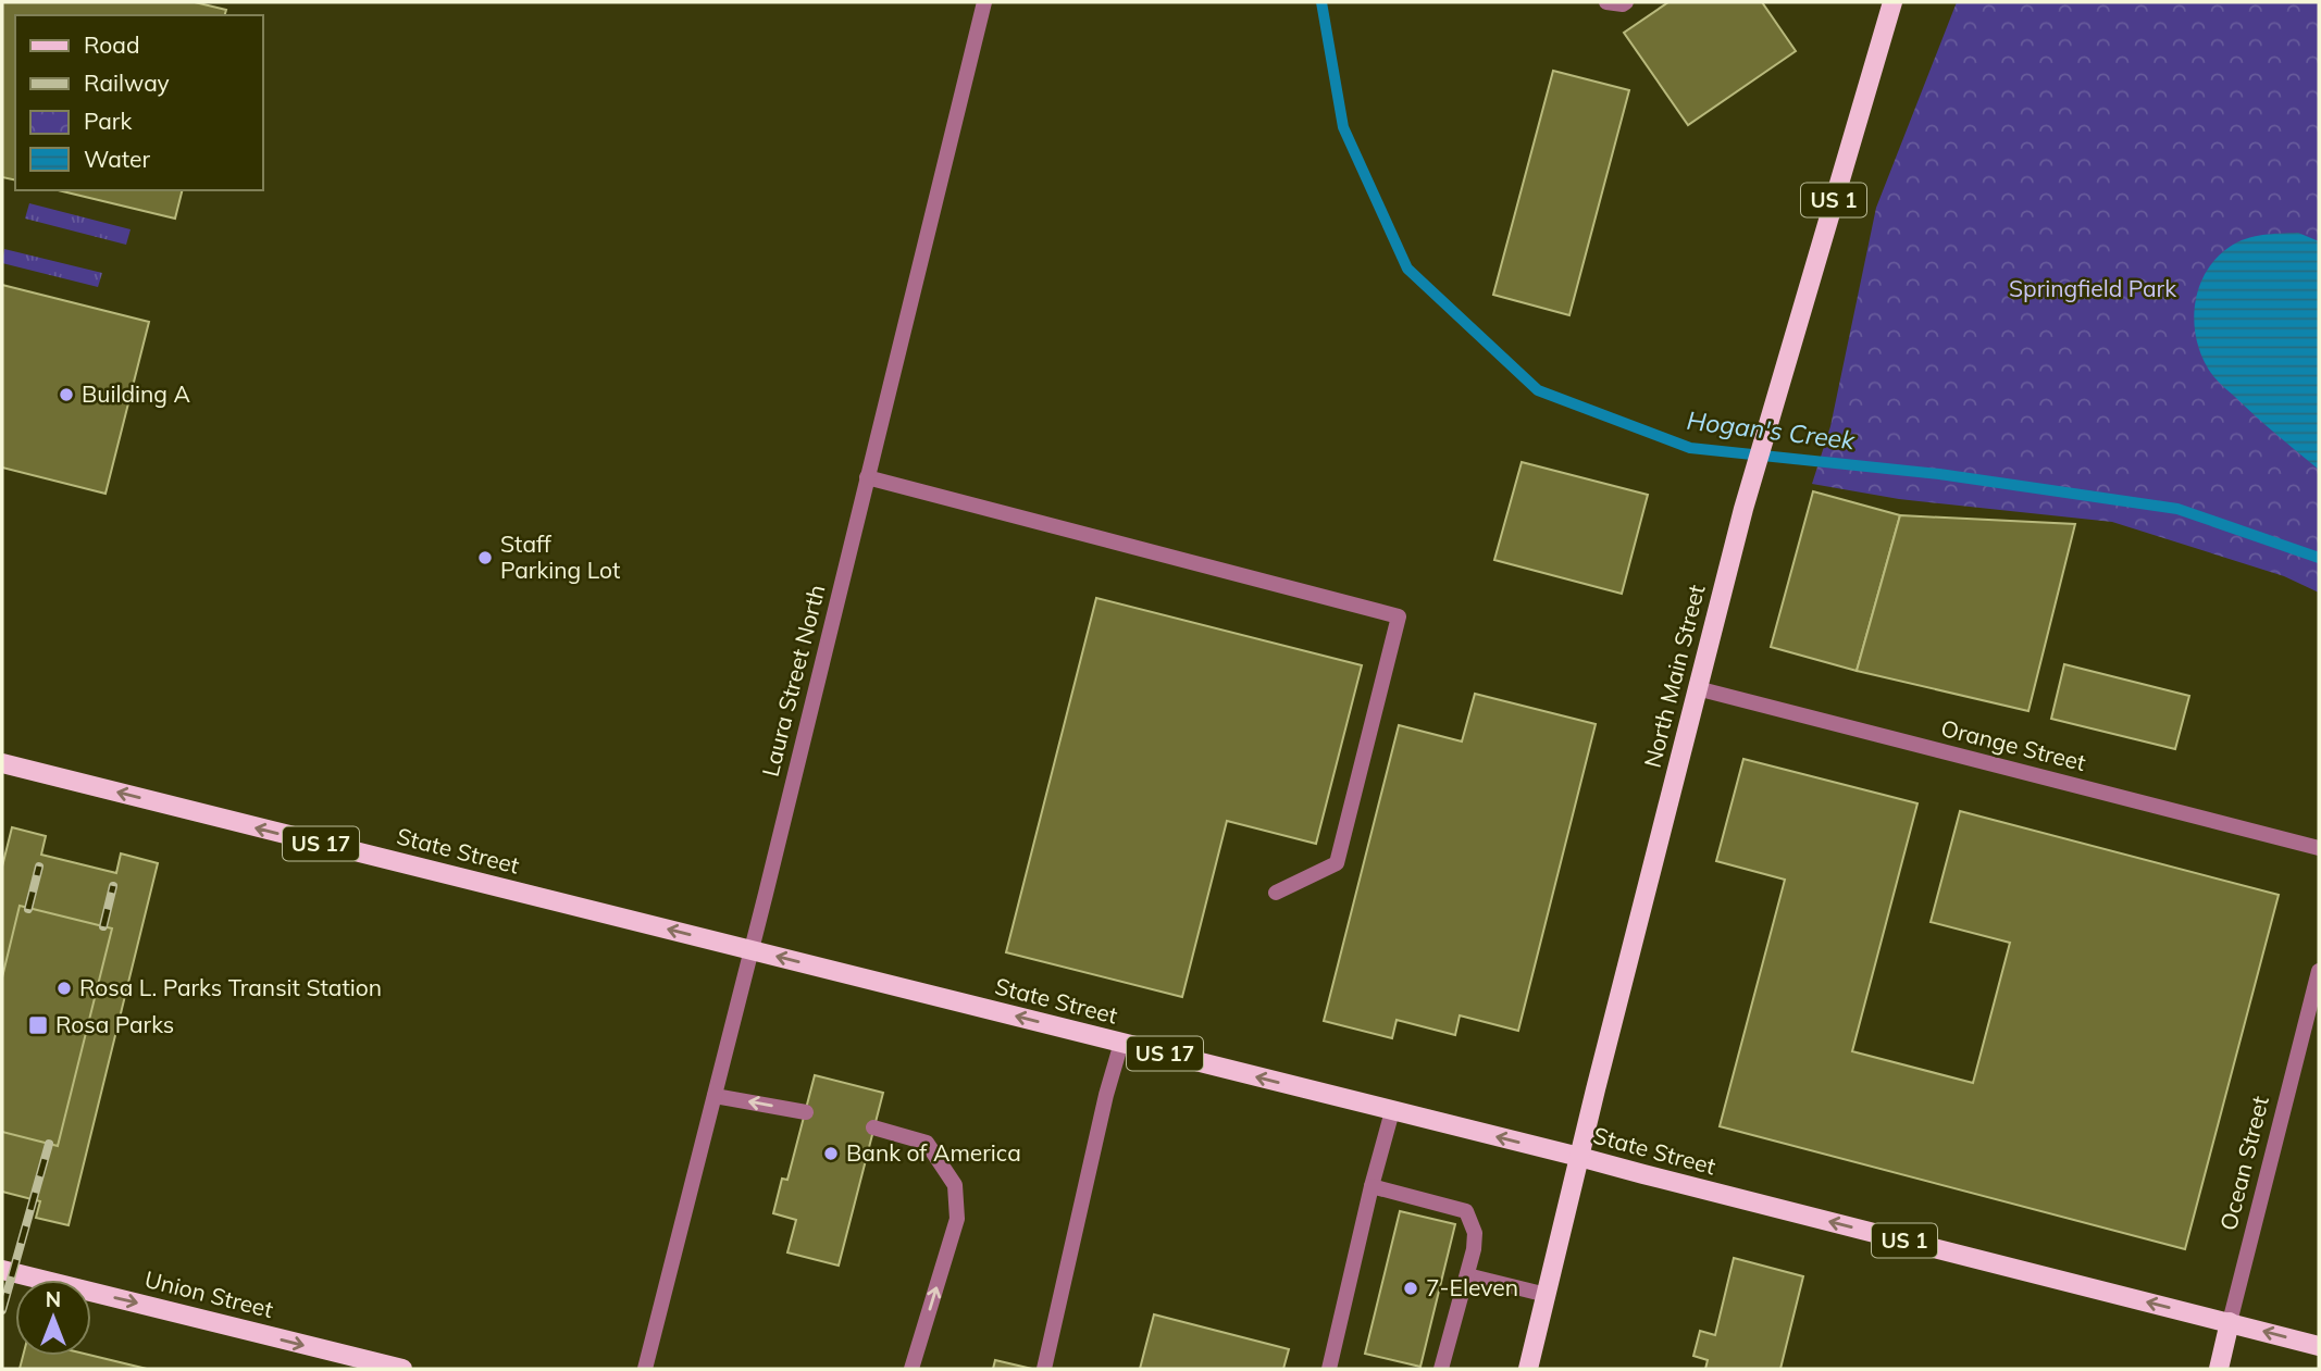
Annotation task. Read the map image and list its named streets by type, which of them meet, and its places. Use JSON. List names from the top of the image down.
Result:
{
  "streets": {
    "main road": [
      "US 1",
      "North Main Street",
      "US 17",
      "State Street",
      "Ocean Street",
      "Union Street"
    ],
    "street": ["Laura Street North", "Orange Street"]
  },
  "crossings": [
    ["North Main Street", "Orange Street"],
    ["North Main Street", "State Street"],
    ["Laura Street North", "State Street"],
    ["State Street", "Ocean Street"]
  ],
  "one_way": ["State Street", "Union Street"],
  "water": ["Hogan's Creek"],
  "parks": ["Springfield Park"],
  "places": {
    "other": [
      "Building A",
      "Staff Parking Lot",
      "Rosa L. Parks Transit Station",
      "Bank of America",
      "7-Eleven"
    ],
    "transit": ["Rosa Parks"]
  },
  "legend": [
    "Road",
    "Railway",
    "Park",
    "Water"
  ],
  "north": "top"
}
